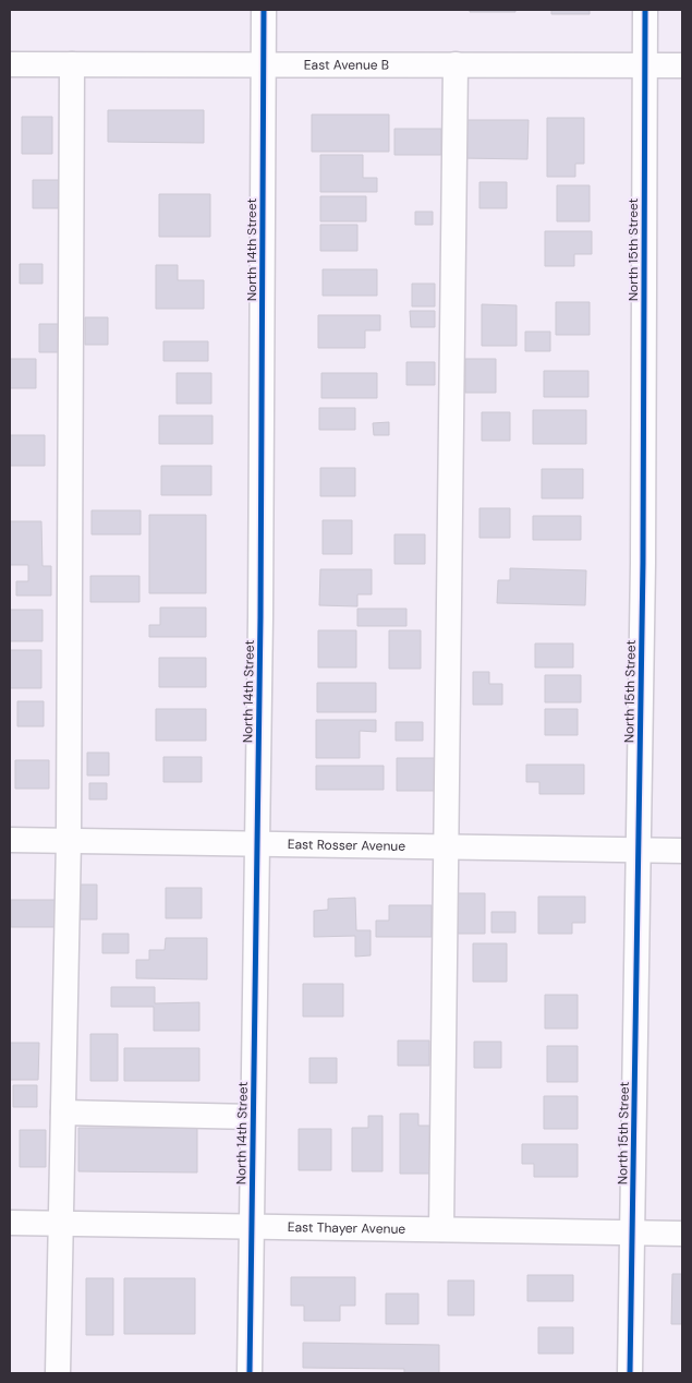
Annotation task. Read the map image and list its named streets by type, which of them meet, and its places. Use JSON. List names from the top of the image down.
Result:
{
  "streets": {
    "street": [
      "East Avenue B",
      "North 14th Street",
      "North 15th Street",
      "East Rosser Avenue",
      "East Thayer Avenue"
    ]
  },
  "crossings": [
    ["East Avenue B", "North 14th Street"],
    ["East Avenue B", "North 15th Street"],
    ["North 14th Street", "East Rosser Avenue"],
    ["North 14th Street", "East Thayer Avenue"],
    ["North 15th Street", "East Rosser Avenue"],
    ["North 15th Street", "East Thayer Avenue"]
  ]
}
